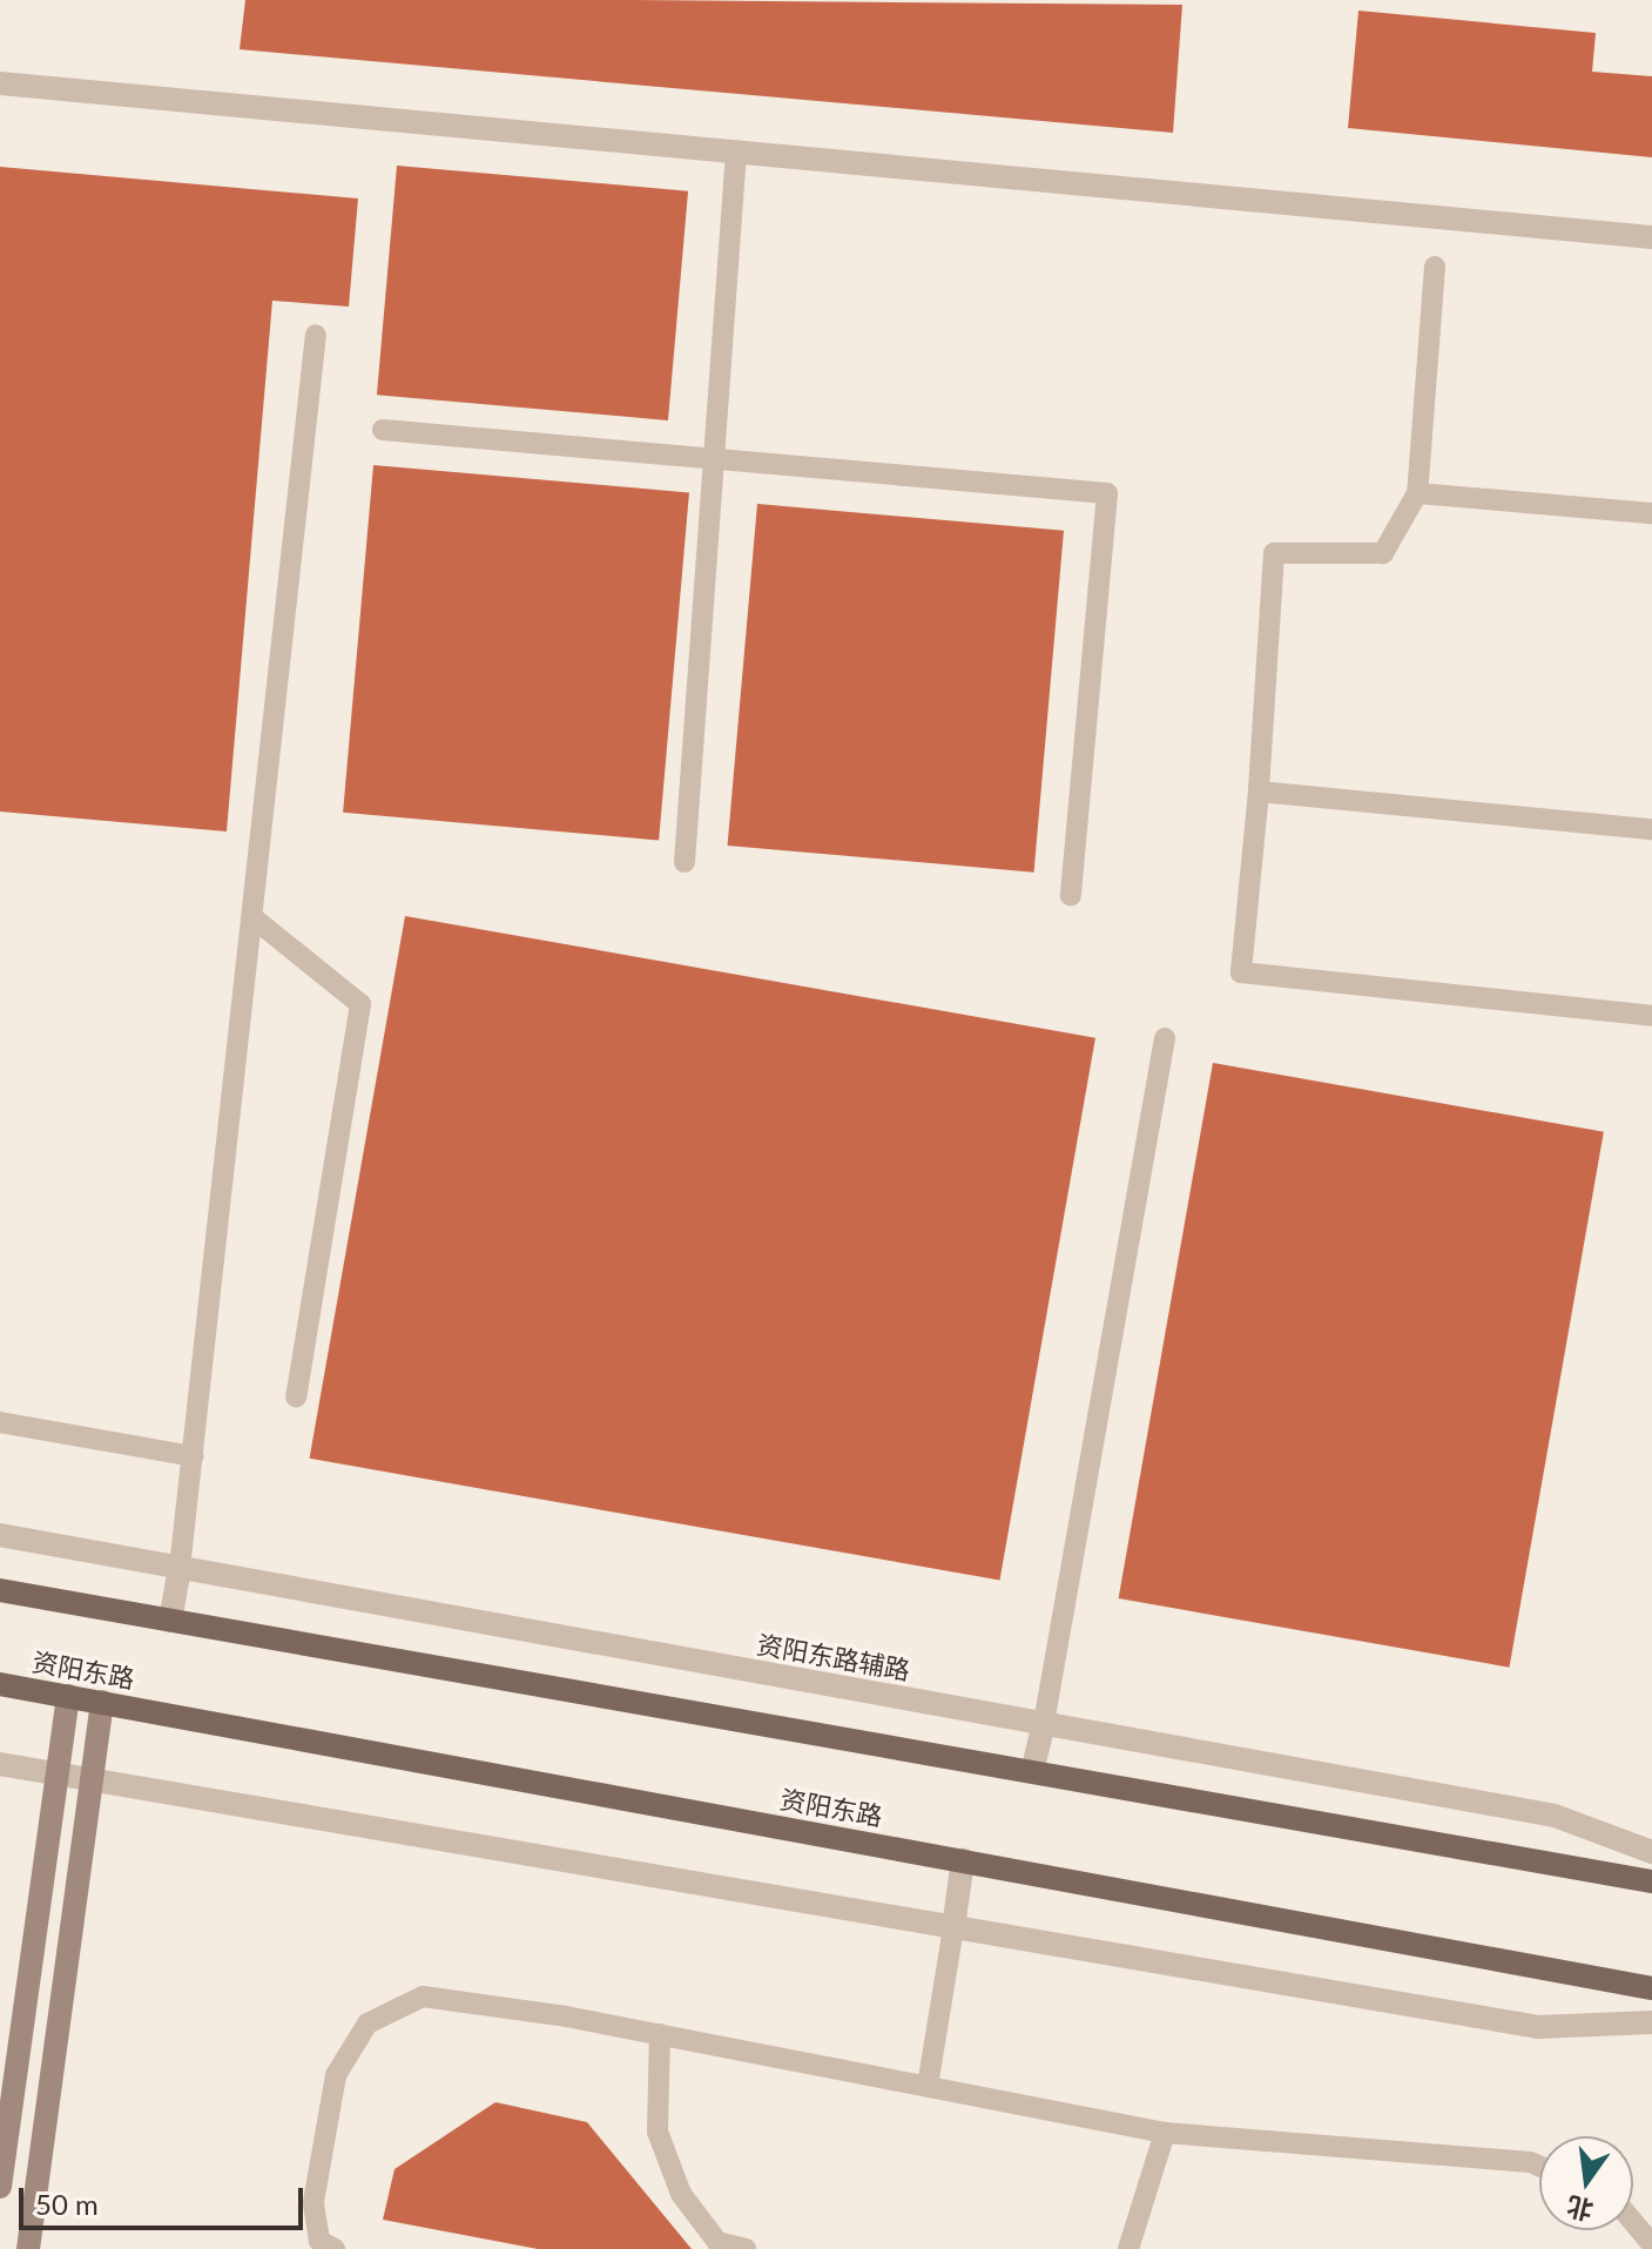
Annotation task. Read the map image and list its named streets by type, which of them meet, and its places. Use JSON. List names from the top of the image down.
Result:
{
  "streets": {
    "main road": ["资阳东路"],
    "street": ["资阳东路辅路"]
  },
  "scale_bar": "50 m",
  "north": "bottom"
}
